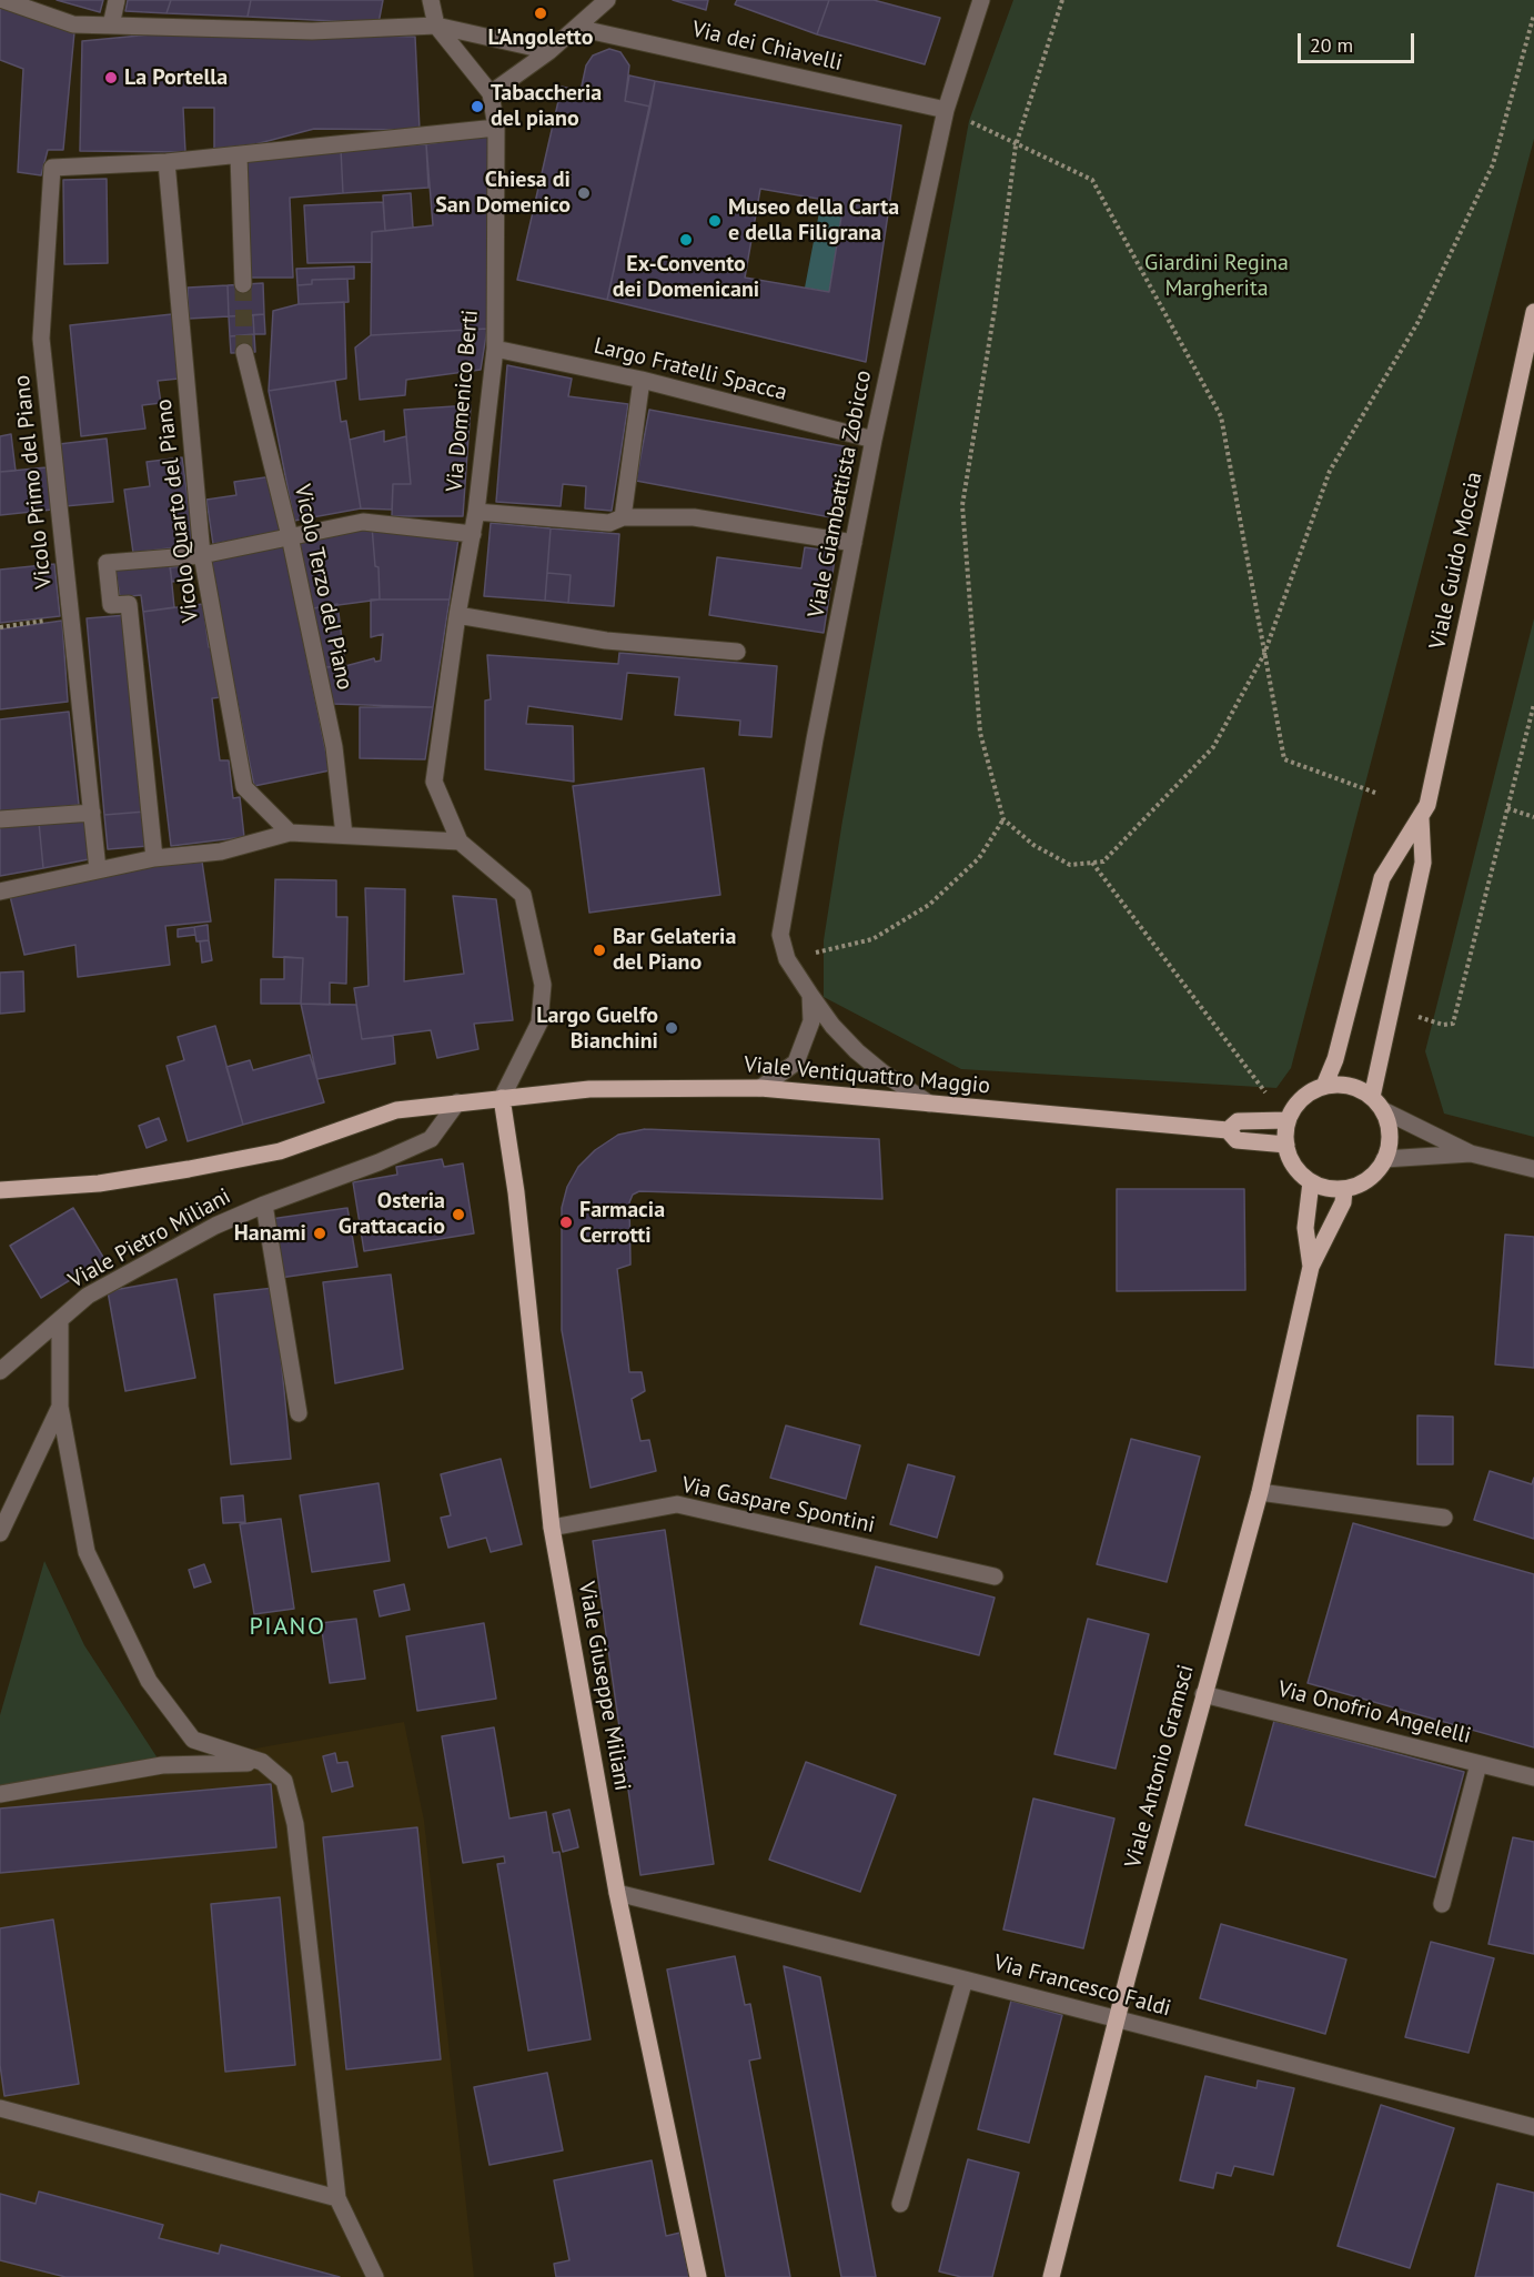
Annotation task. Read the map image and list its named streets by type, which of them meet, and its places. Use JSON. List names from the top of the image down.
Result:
{
  "streets": {
    "main road": [
      "Viale Guido Moccia",
      "Viale Ventiquattro Maggio",
      "Viale Giuseppe Miliani",
      "Viale Antonio Gramsci"
    ],
    "street": [
      "Via dei Chiavelli",
      "Largo Fratelli Spacca",
      "Via Domenico Berti",
      "Vicolo Primo del Piano",
      "Viale Giambattista Zobicco",
      "Vicolo Quarto del Piano",
      "Vicolo Terzo del Piano",
      "Viale Pietro Miliani",
      "Via Gaspare Spontini",
      "Via Onofrio Angelelli",
      "Via Francesco Faldi"
    ]
  },
  "crossings": [
    ["Via dei Chiavelli", "Viale Giambattista Zobicco"],
    ["Largo Fratelli Spacca", "Via Domenico Berti"],
    ["Largo Fratelli Spacca", "Viale Giambattista Zobicco"],
    ["Via Domenico Berti", "Vicolo Primo del Piano"],
    ["Via Domenico Berti", "Viale Giambattista Zobicco"],
    ["Vicolo Primo del Piano", "Vicolo Quarto del Piano"],
    ["Viale Giambattista Zobicco", "Viale Ventiquattro Maggio"],
    ["Viale Guido Moccia", "Viale Ventiquattro Maggio"],
    ["Viale Guido Moccia", "Viale Antonio Gramsci"],
    ["Viale Ventiquattro Maggio", "Viale Pietro Miliani"],
    ["Viale Ventiquattro Maggio", "Viale Giuseppe Miliani"],
    ["Viale Ventiquattro Maggio", "Viale Antonio Gramsci"],
    ["Via Gaspare Spontini", "Viale Giuseppe Miliani"],
    ["Viale Giuseppe Miliani", "Via Francesco Faldi"],
    ["Via Onofrio Angelelli", "Viale Antonio Gramsci"],
    ["Viale Antonio Gramsci", "Via Francesco Faldi"]
  ],
  "districts": ["PIANO"],
  "parks": ["Giardini Regina Margherita"],
  "places": [
    "L'Angoletto",
    "La Portella",
    "Tabaccheria del piano",
    "Chiesa di San Domenico",
    "Museo della Carta e della Filigrana",
    "Ex-Convento dei Domenicani",
    "Bar Gelateria del Piano",
    "Largo Guelfo Bianchini",
    "Osteria Grattacacio",
    "Farmacia Cerrotti",
    "Hanami"
  ],
  "scale_bar": "20 m"
}
